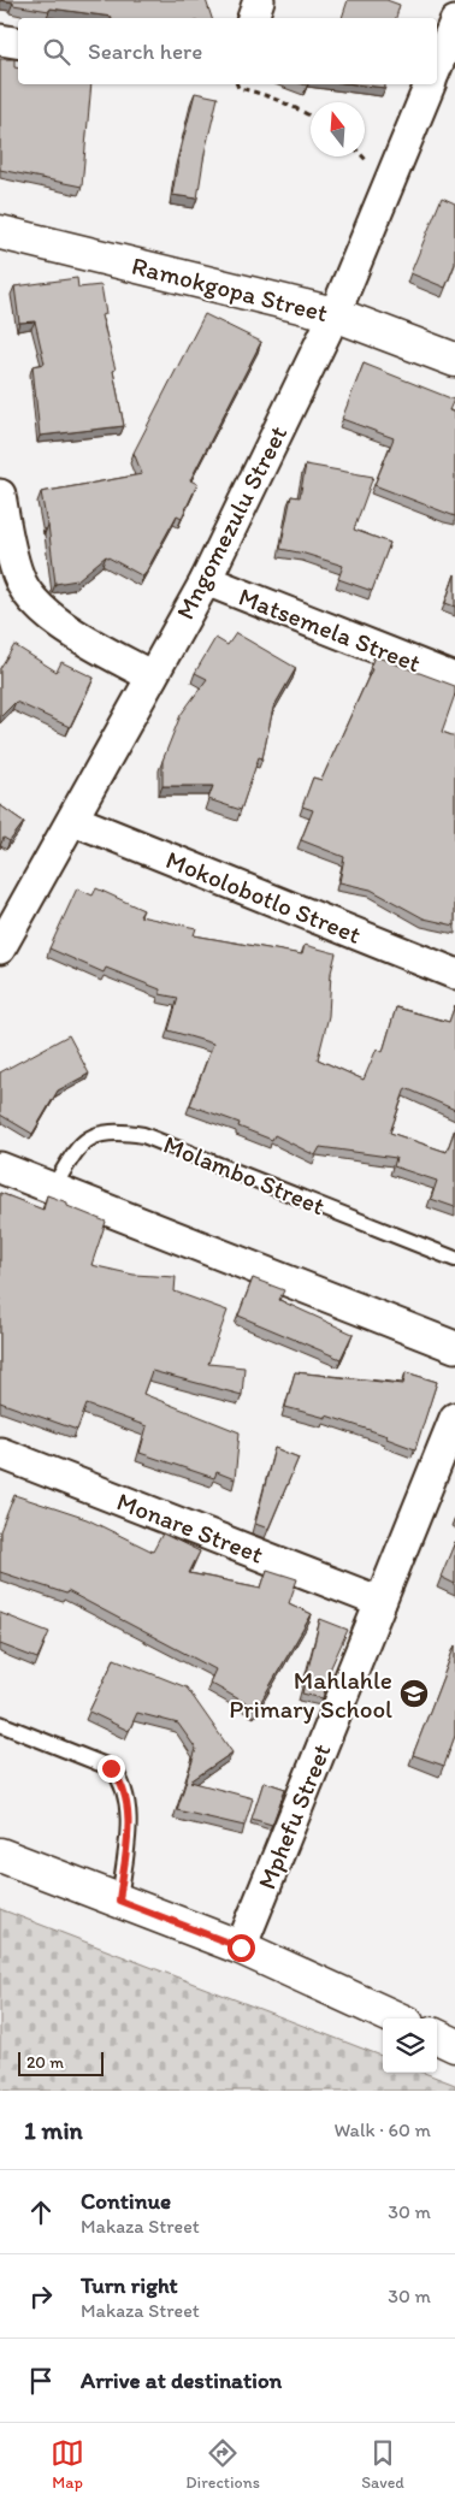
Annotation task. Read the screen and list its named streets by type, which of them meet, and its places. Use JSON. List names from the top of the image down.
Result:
{
  "streets": {
    "street": [
      "Ramokgopa Street",
      "Mngomezulu Street",
      "Matsemela Street",
      "Mokolobotlo Street",
      "Monare Street",
      "Mphefu Street"
    ],
    "lane": ["Molambo Street"]
  },
  "crossings": [
    ["Ramokgopa Street", "Mngomezulu Street"],
    ["Mngomezulu Street", "Matsemela Street"],
    ["Mngomezulu Street", "Mokolobotlo Street"],
    ["Monare Street", "Mphefu Street"]
  ],
  "places": {
    "school or university": ["Mahlahle Primary School"]
  },
  "scale_bar": "20 m",
  "north": "top",
  "page": {
    "search": "Search here",
    "scale": "20 m",
    "heading": ["1 min", "Walk · 60 m"],
    "list": [
      ["Continue", "Makaza Street", "30 m"],
      ["Turn right", "Makaza Street", "30 m"],
      "Arrive at destination"
    ],
    "nav": ["Map", "Directions", "Saved"]
  }
}
